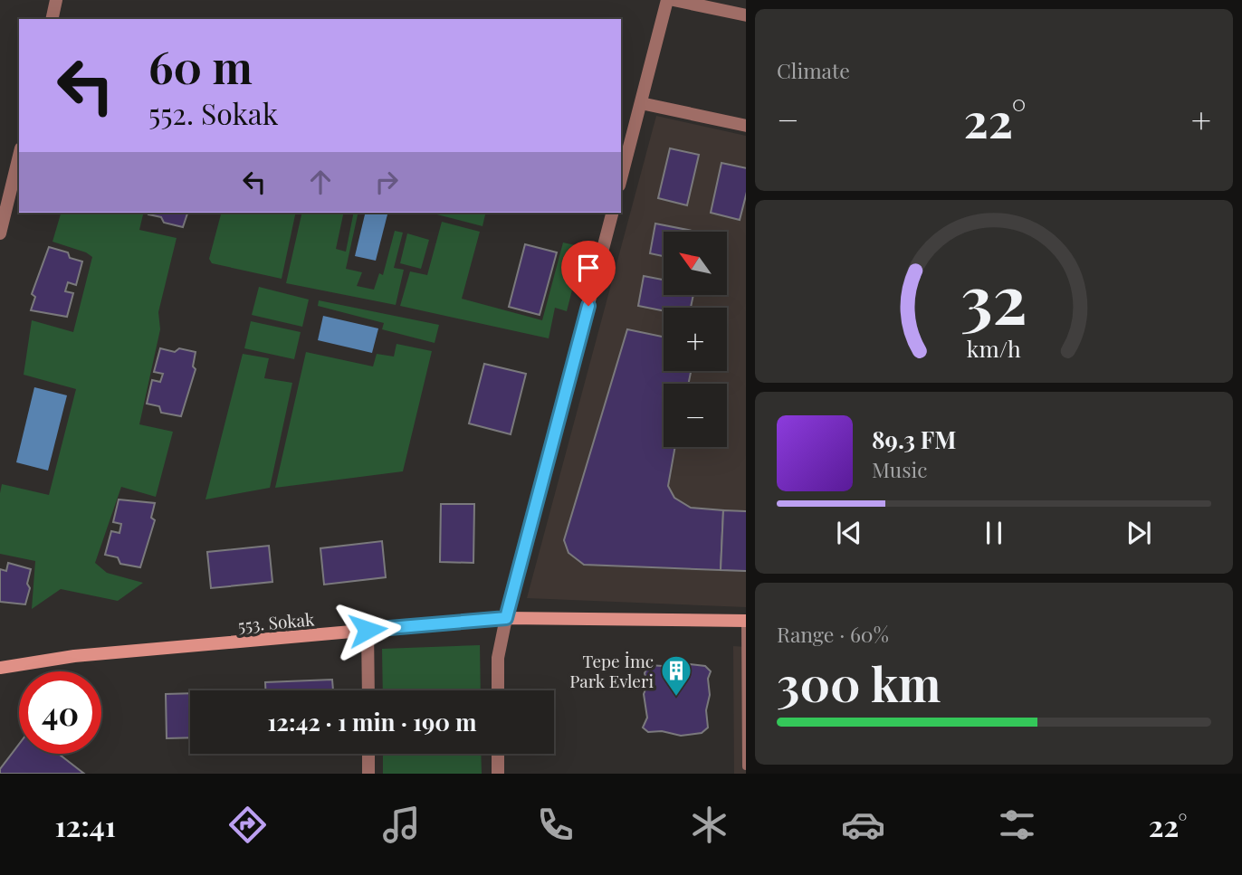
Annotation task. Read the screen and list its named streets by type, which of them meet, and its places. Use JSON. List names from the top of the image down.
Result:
{
  "streets": {
    "street": ["553. Sokak"]
  },
  "places": {
    "building": ["Tepe İmc Park Evleri"]
  },
  "north": "top left",
  "page": {
    "tile": [
      "Climate",
      ["Range · 60%", "300 km"]
    ],
    "turn": ["60 m", "552. Sokak"],
    "heat": ["−", "22°", "+"],
    "map_buttons": ["+", "−"],
    "song": ["89.3 FM", "Music"],
    "limit": "40",
    "trip": "12:42 · 1 min · 190 m",
    "tabs": ["12:41", "22°"],
    "gauge": ["32", "km/h"]
  }
}
